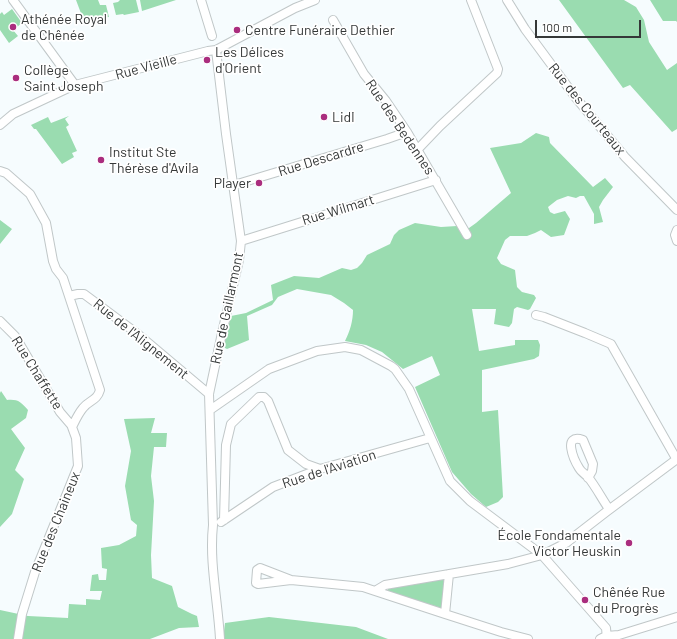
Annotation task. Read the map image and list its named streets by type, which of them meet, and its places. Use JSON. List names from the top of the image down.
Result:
{
  "streets": {
    "street": [
      "Rue Vieille",
      "Rue des Courteaux",
      "Rue des Bedennes",
      "Rue Descardre",
      "Rue Wilmart",
      "Rue de Gaillarmont",
      "Rue de l'Alignement",
      "Rue Chaffette",
      "Rue de l'Aviation",
      "Rue des Chaineux"
    ]
  },
  "crossings": [
    ["Rue Vieille", "Rue de Gaillarmont"],
    ["Rue des Bedennes", "Rue Descardre"],
    ["Rue des Bedennes", "Rue Wilmart"],
    ["Rue Descardre", "Rue de Gaillarmont"],
    ["Rue Wilmart", "Rue de Gaillarmont"],
    ["Rue de Gaillarmont", "Rue de l'Alignement"],
    ["Rue de Gaillarmont", "Rue de l'Aviation"],
    ["Rue Chaffette", "Rue des Chaineux"]
  ],
  "places": [
    "Athénée Royal de Chênée",
    "Centre Funéraire Dethier",
    "Les Délices d'Orient",
    "Collège Saint Joseph",
    "Lidl",
    "Institut Ste Thérèse d'Avila",
    "Player",
    "École Fondamentale Victor Heuskin",
    "Chênée Rue du Progrès"
  ],
  "scale_bar": "100 m"
}
